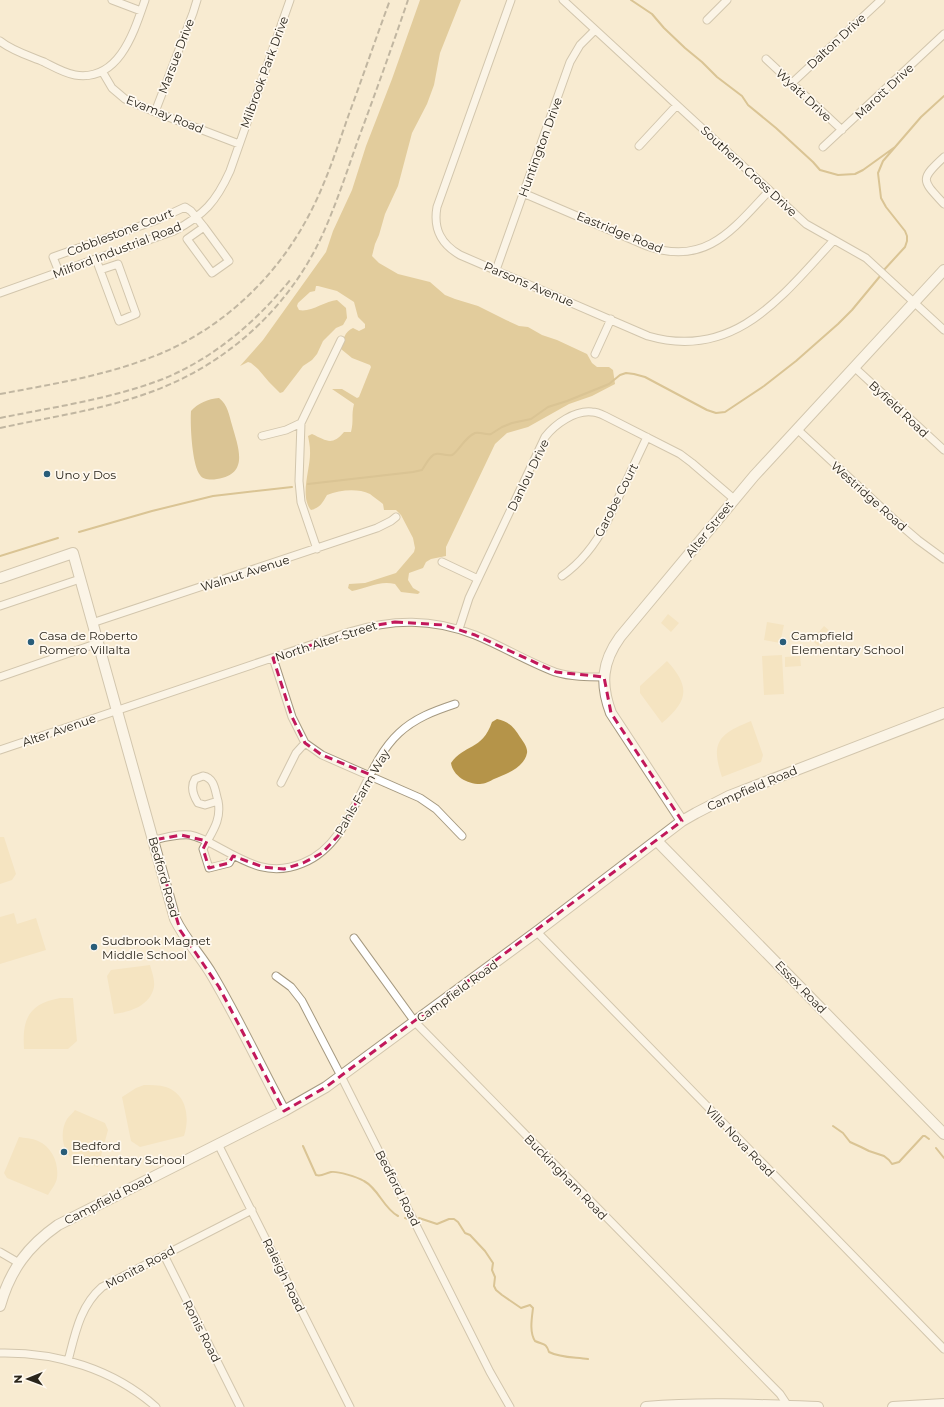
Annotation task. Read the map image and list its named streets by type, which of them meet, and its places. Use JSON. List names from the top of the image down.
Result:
{
  "streets": {
    "street": [
      "Dalton Drive",
      "Marsue Drive",
      "Milbrook Park Drive",
      "Marott Drive",
      "Wyatt Drive",
      "Evamay Road",
      "Huntington Drive",
      "Southern Cross Drive",
      "Cobblestone Court",
      "Eastridge Road",
      "Milford Industrial Road",
      "Parsons Avenue",
      "Byfield Road",
      "Danlou Drive",
      "Westridge Road",
      "Garobe Court",
      "Alter Street",
      "Walnut Avenue",
      "North Alter Street",
      "Alter Avenue",
      "Campfield Road",
      "Pahls Farm Way",
      "Bedford Road",
      "Essex Road",
      "Villa Nova Road",
      "Buckingham Road",
      "Monita Road",
      "Raleigh Road",
      "Ronis Road"
    ]
  },
  "crossings": [
    ["Dalton Drive", "Wyatt Drive"],
    ["Marsue Drive", "Evamay Road"],
    ["Milbrook Park Drive", "Evamay Road"],
    ["Milbrook Park Drive", "Milford Industrial Road"],
    ["Marott Drive", "Wyatt Drive"],
    ["Evamay Road", "Milford Industrial Road"],
    ["Huntington Drive", "Southern Cross Drive"],
    ["Huntington Drive", "Eastridge Road"],
    ["Huntington Drive", "Parsons Avenue"],
    ["Southern Cross Drive", "Eastridge Road"],
    ["Southern Cross Drive", "Parsons Avenue"],
    ["Southern Cross Drive", "Alter Street"],
    ["Cobblestone Court", "Milford Industrial Road"],
    ["Byfield Road", "Alter Street"],
    ["Danlou Drive", "Garobe Court"],
    ["Danlou Drive", "Alter Street"],
    ["Danlou Drive", "North Alter Street"],
    ["Westridge Road", "Alter Street"],
    ["Alter Street", "North Alter Street"],
    ["Alter Street", "Campfield Road"],
    ["Walnut Avenue", "Bedford Road"],
    ["North Alter Street", "Alter Avenue"],
    ["North Alter Street", "Bedford Road"],
    ["Alter Avenue", "Bedford Road"],
    ["Campfield Road", "Bedford Road"],
    ["Campfield Road", "Essex Road"],
    ["Campfield Road", "Villa Nova Road"],
    ["Campfield Road", "Buckingham Road"],
    ["Campfield Road", "Raleigh Road"],
    ["Pahls Farm Way", "Bedford Road"],
    ["Monita Road", "Raleigh Road"],
    ["Monita Road", "Ronis Road"]
  ],
  "places": [
    "Uno y Dos",
    "Casa de Roberto Romero Villalta",
    "Campfield Elementary School",
    "Sudbrook Magnet Middle School",
    "Bedford Elementary School"
  ],
  "north": "left"
}
